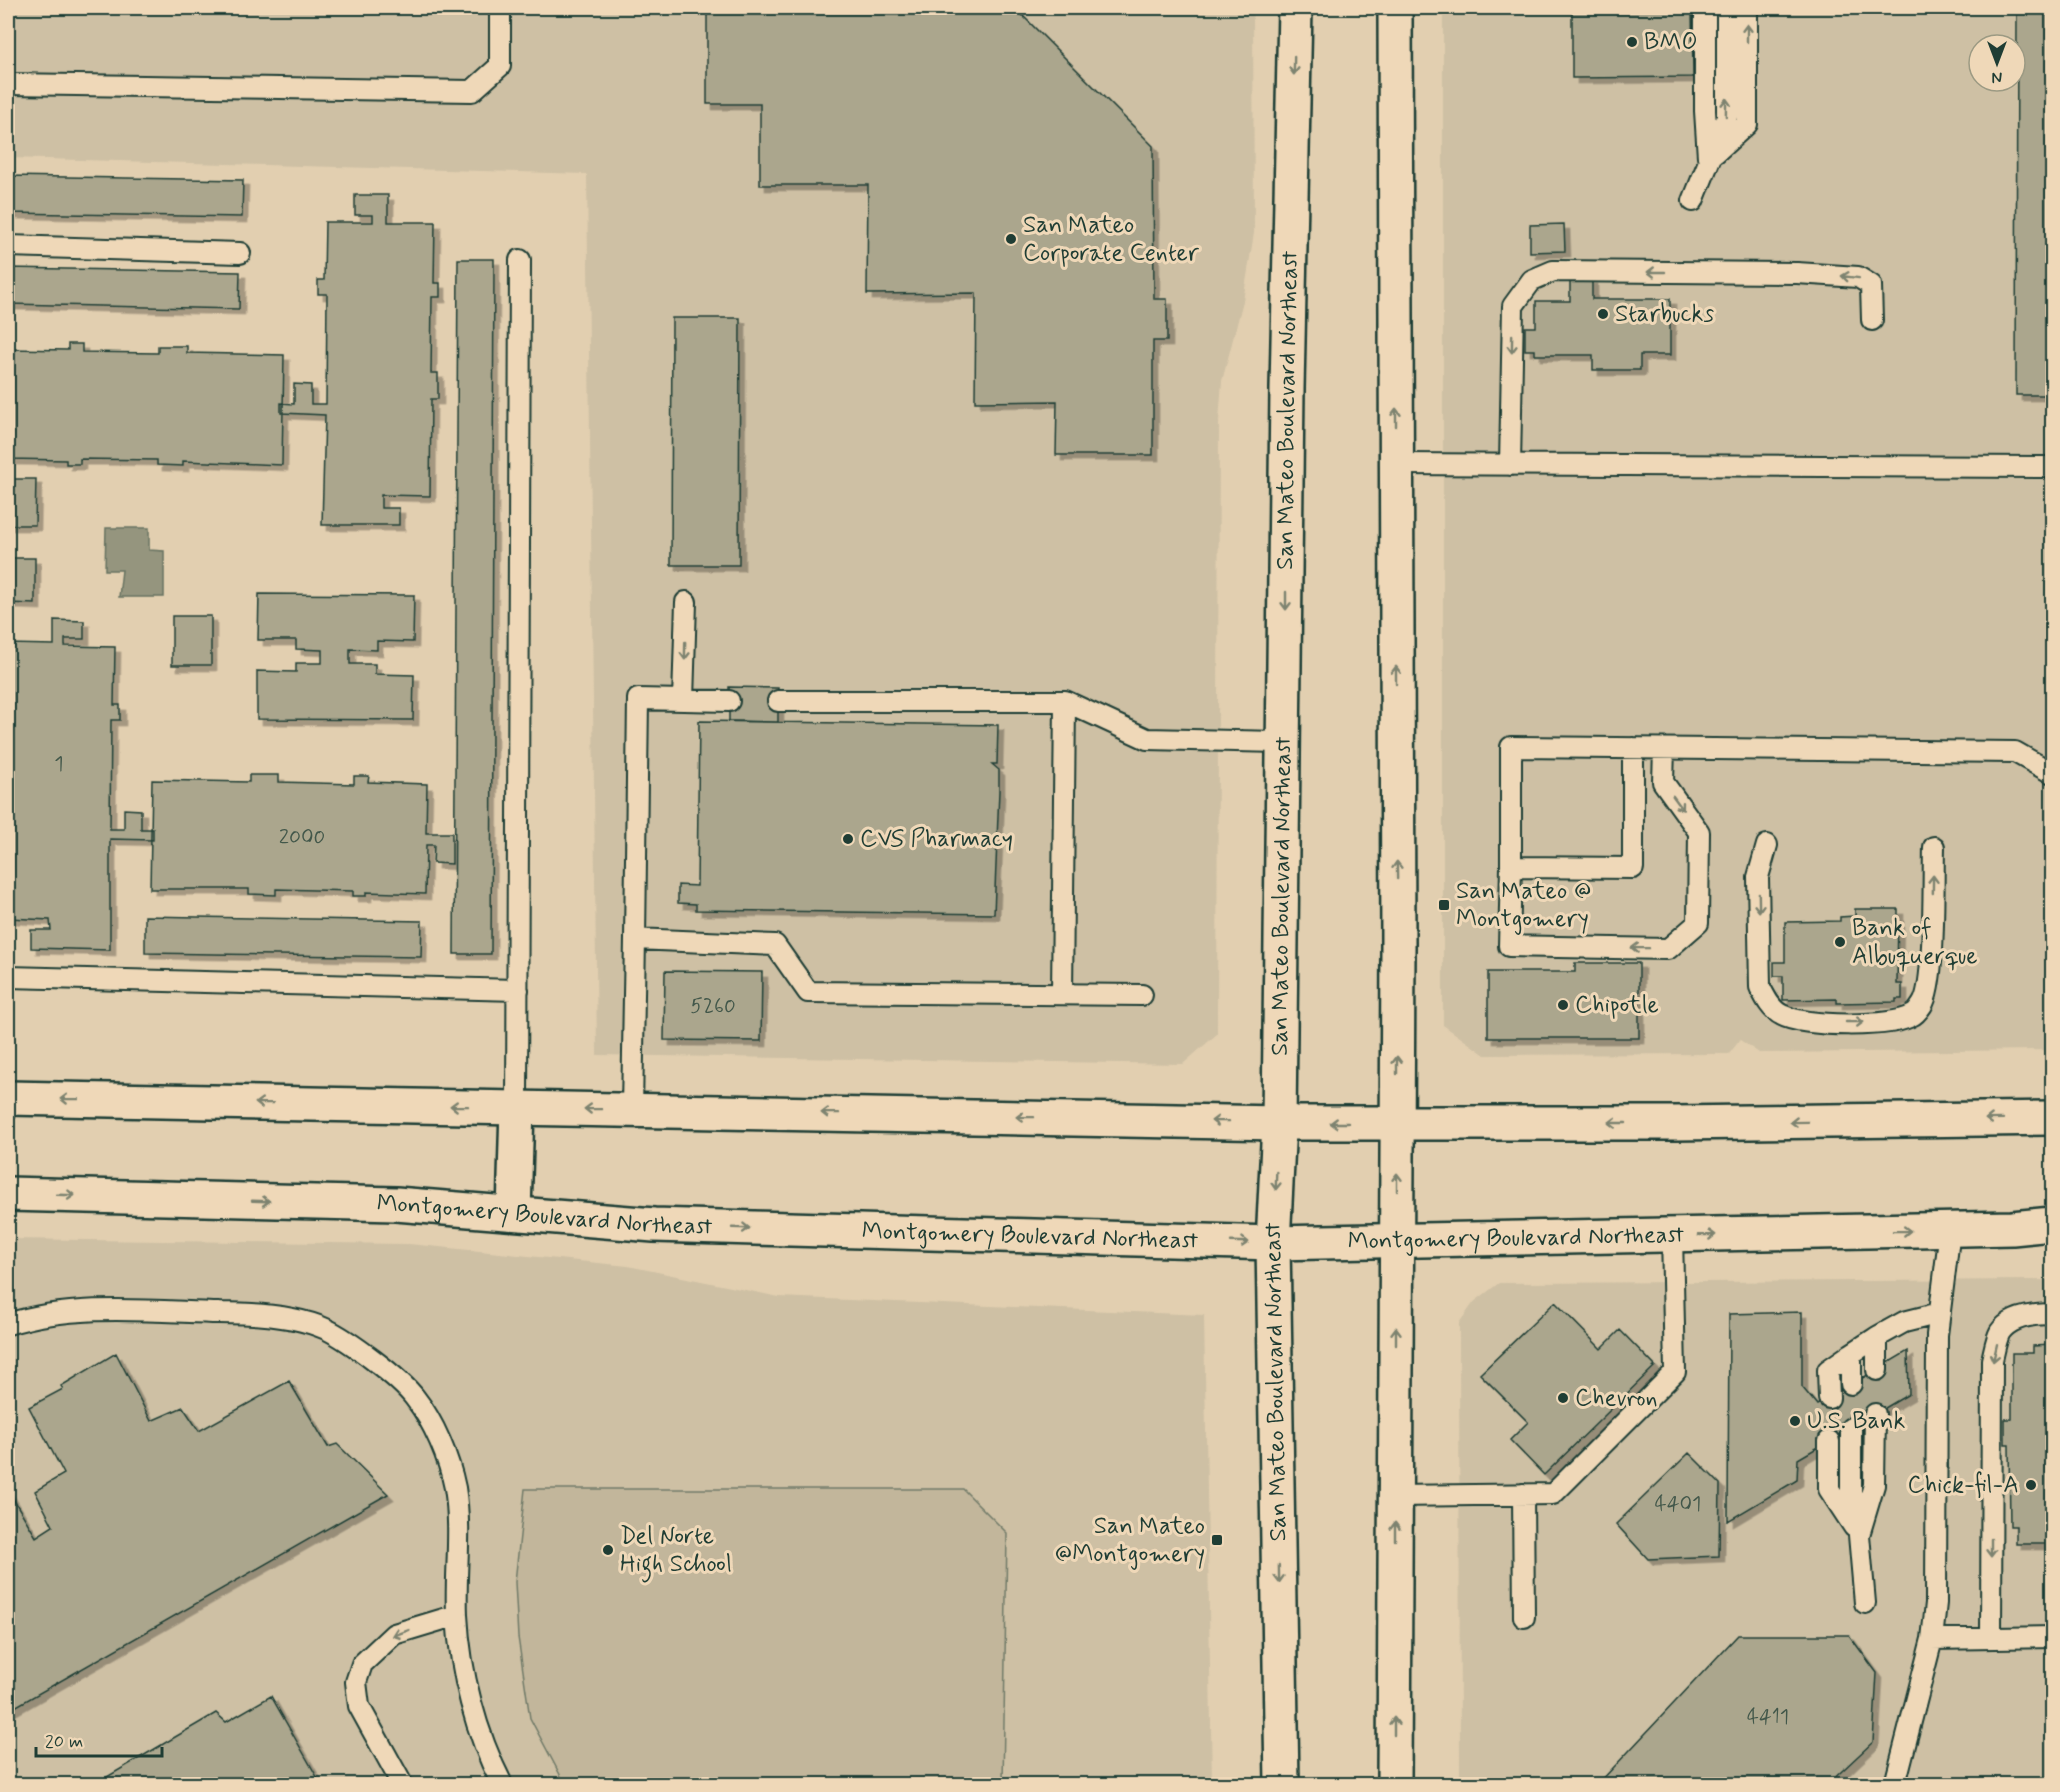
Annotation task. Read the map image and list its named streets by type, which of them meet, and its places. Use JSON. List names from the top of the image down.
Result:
{
  "streets": {
    "main road": ["San Mateo Boulevard Northeast", "Montgomery Boulevard Northeast"]
  },
  "crossings": [
    ["San Mateo Boulevard Northeast", "Montgomery Boulevard Northeast"]
  ],
  "places": {
    "other": [
      "BMO",
      "San Mateo Corporate Center",
      "Starbucks",
      "CVS Pharmacy",
      "Bank of Albuquerque",
      "Chipotle",
      "Chevron",
      "U.S. Bank",
      "Chick-fil-A",
      "Del Norte High School"
    ],
    "transit": ["San Mateo @ Montgomery", "San Mateo @Montgomery"]
  },
  "house_numbers": [
    "1",
    "2000",
    "5260",
    "4401",
    "4411"
  ],
  "scale_bar": "20 m",
  "north": "bottom"
}
